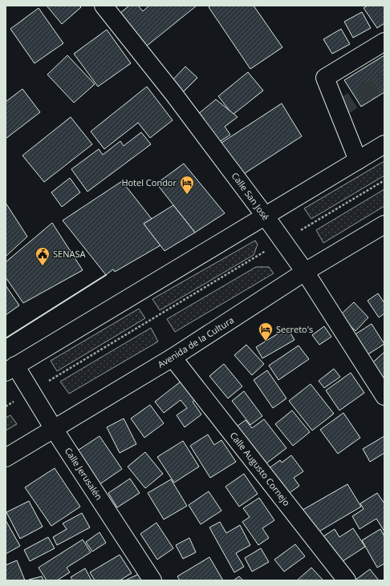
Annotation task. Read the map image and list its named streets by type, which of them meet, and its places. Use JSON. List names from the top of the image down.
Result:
{
  "streets": {
    "main road": [
      "Calle San José",
      "Avenida de la Cultura",
      "Calle Augusto Cornejo",
      "Calle Jerusalén"
    ]
  },
  "crossings": [
    ["Calle San José", "Avenida de la Cultura"],
    ["Avenida de la Cultura", "Calle Augusto Cornejo"],
    ["Avenida de la Cultura", "Calle Jerusalén"]
  ],
  "places": {
    "hotel": ["Hotel Condor", "Secreto's"],
    "public building": ["SENASA"]
  }
}
